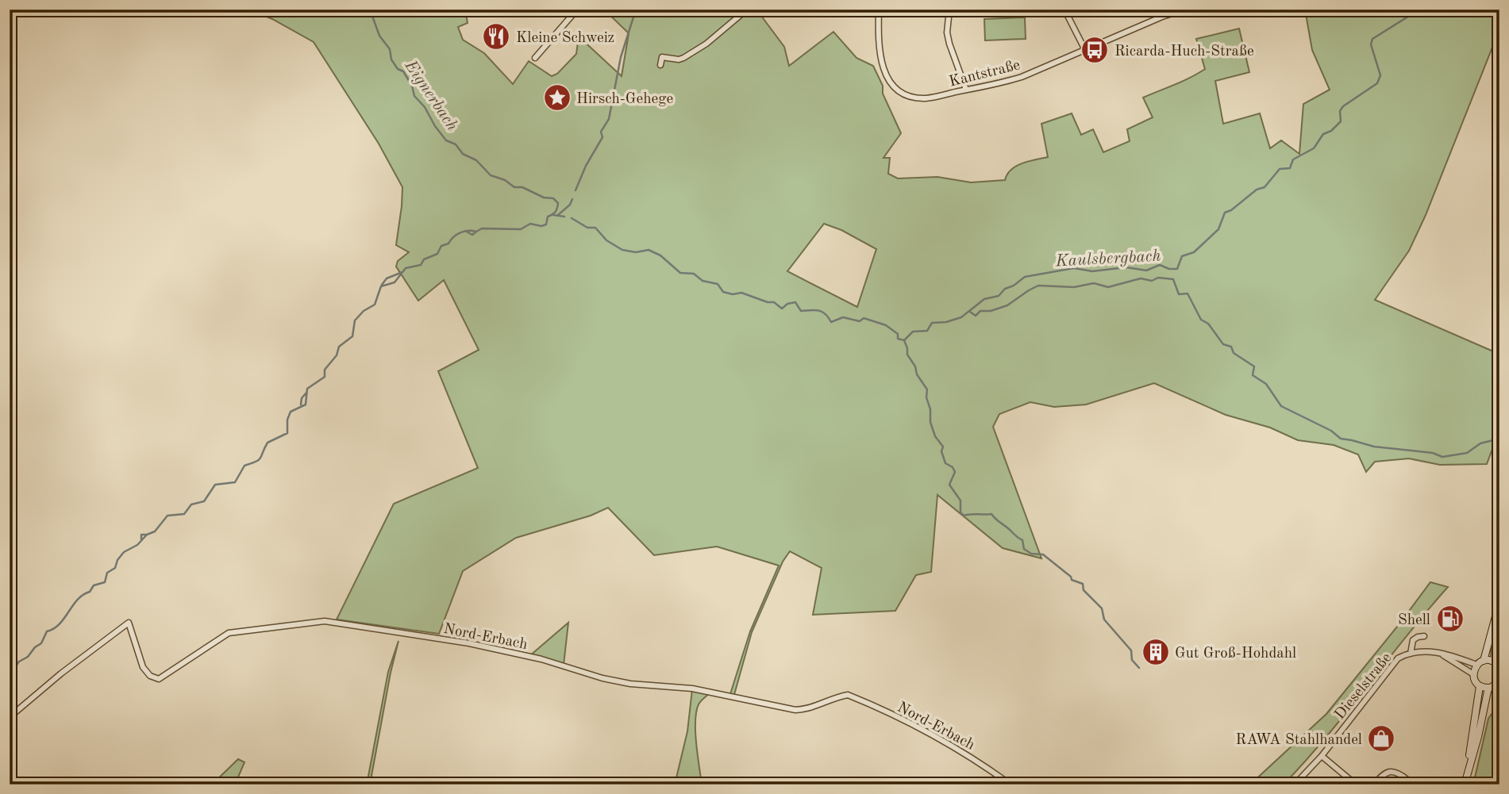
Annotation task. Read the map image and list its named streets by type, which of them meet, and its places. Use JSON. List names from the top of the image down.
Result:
{
  "streets": {
    "street": ["Kantstraße", "Nord-Erbach", "Dieselstraße"]
  },
  "water": ["Eignerbach", "Kaulsbergbach"],
  "places": {
    "restaurant": ["Kleine Schweiz"],
    "bus stop": ["Ricarda-Huch-Straße"],
    "place": ["Hirsch-Gehege"],
    "fuel station": ["Shell"],
    "building": ["Gut Groß-Hohdahl"],
    "shop": ["RAWA Stahlhandel"]
  }
}
